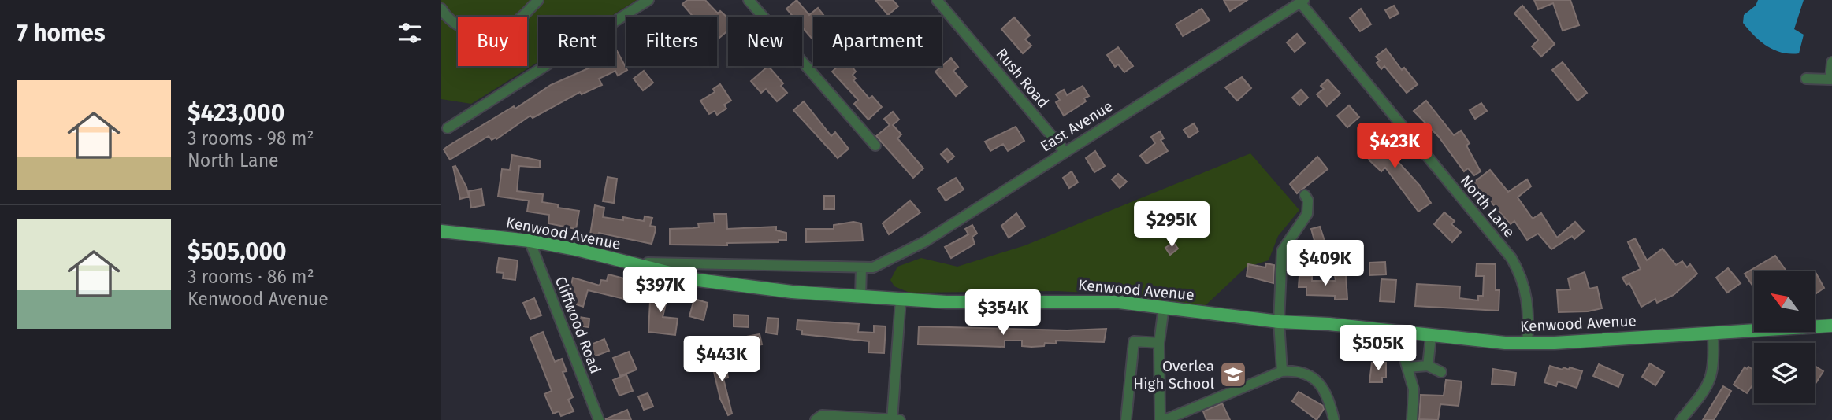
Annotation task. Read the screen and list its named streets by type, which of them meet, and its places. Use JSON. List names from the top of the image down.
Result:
{
  "streets": {
    "main road": ["Kenwood Avenue"],
    "street": [
      "Rush Road",
      "East Avenue",
      "North Lane",
      "Cliffwood Road"
    ]
  },
  "crossings": [
    ["Rush Road", "East Avenue"],
    ["East Avenue", "North Lane"],
    ["East Avenue", "Kenwood Avenue"],
    ["North Lane", "Kenwood Avenue"],
    ["Kenwood Avenue", "Cliffwood Road"]
  ],
  "places": {
    "school or university": ["Overlea High School"]
  },
  "north": "top left",
  "page": {
    "heading": "7 homes",
    "chip": [
      "Buy",
      "Rent",
      "Filters",
      "New",
      "Apartment"
    ],
    "list": [
      {
        "name": "$423,000",
        "note": "3 rooms · 98 m² · North Lane"
      },
      {
        "name": "$505,000",
        "note": "3 rooms · 86 m² · Kenwood Avenue"
      }
    ],
    "price": [
      "$423K",
      "$295K",
      "$409K",
      "$397K",
      "$354K",
      "$505K",
      "$443K"
    ]
  }
}
